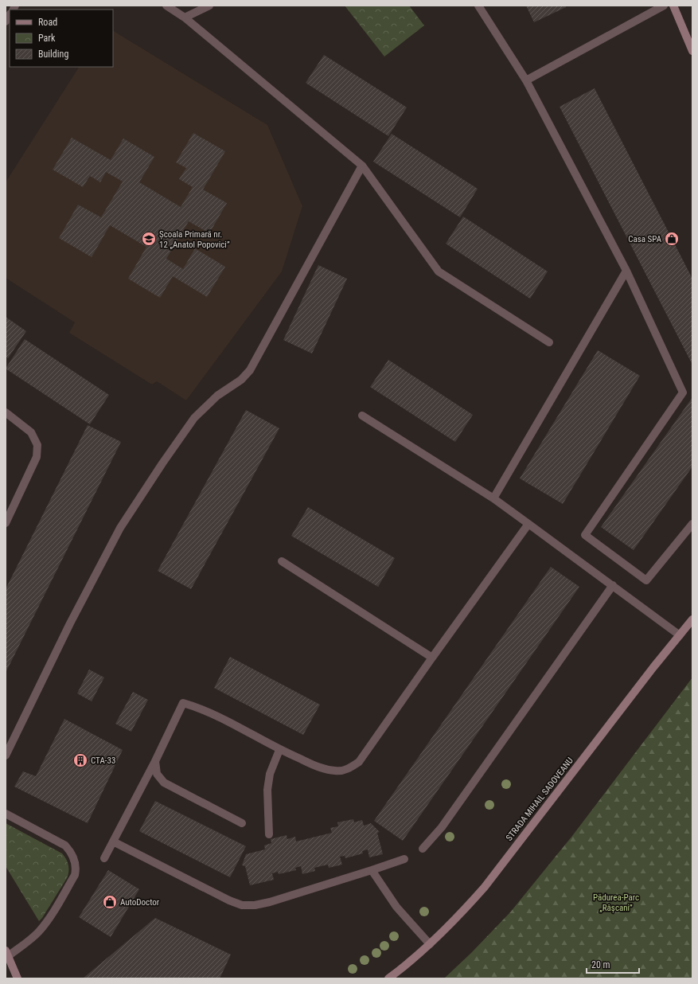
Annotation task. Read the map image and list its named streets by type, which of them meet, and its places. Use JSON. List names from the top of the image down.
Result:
{
  "streets": {
    "main road": ["STRADA MIHAIL SADOVEANU"]
  },
  "parks": ["Pădurea-Parc „Râșcani”"],
  "places": {
    "school or university": ["Școala Primară nr. 12 „Anatol Popovici”"],
    "shop": ["Casa SPA", "AutoDoctor"],
    "building": ["CTA-33"]
  },
  "legend": ["Road", "Park", "Building"],
  "scale_bar": "20 m"
}
